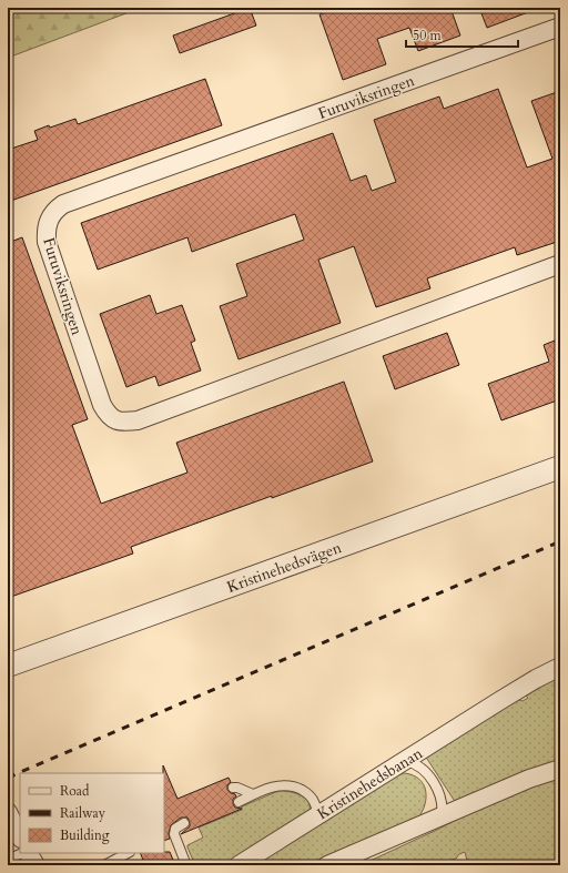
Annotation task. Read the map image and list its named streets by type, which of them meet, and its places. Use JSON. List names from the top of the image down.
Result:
{
  "streets": {
    "street": ["Furuviksringen", "Kristinehedsvägen", "Kristinehedsbanan"]
  },
  "legend": ["Road", "Railway", "Building"],
  "scale_bar": "50 m"
}
